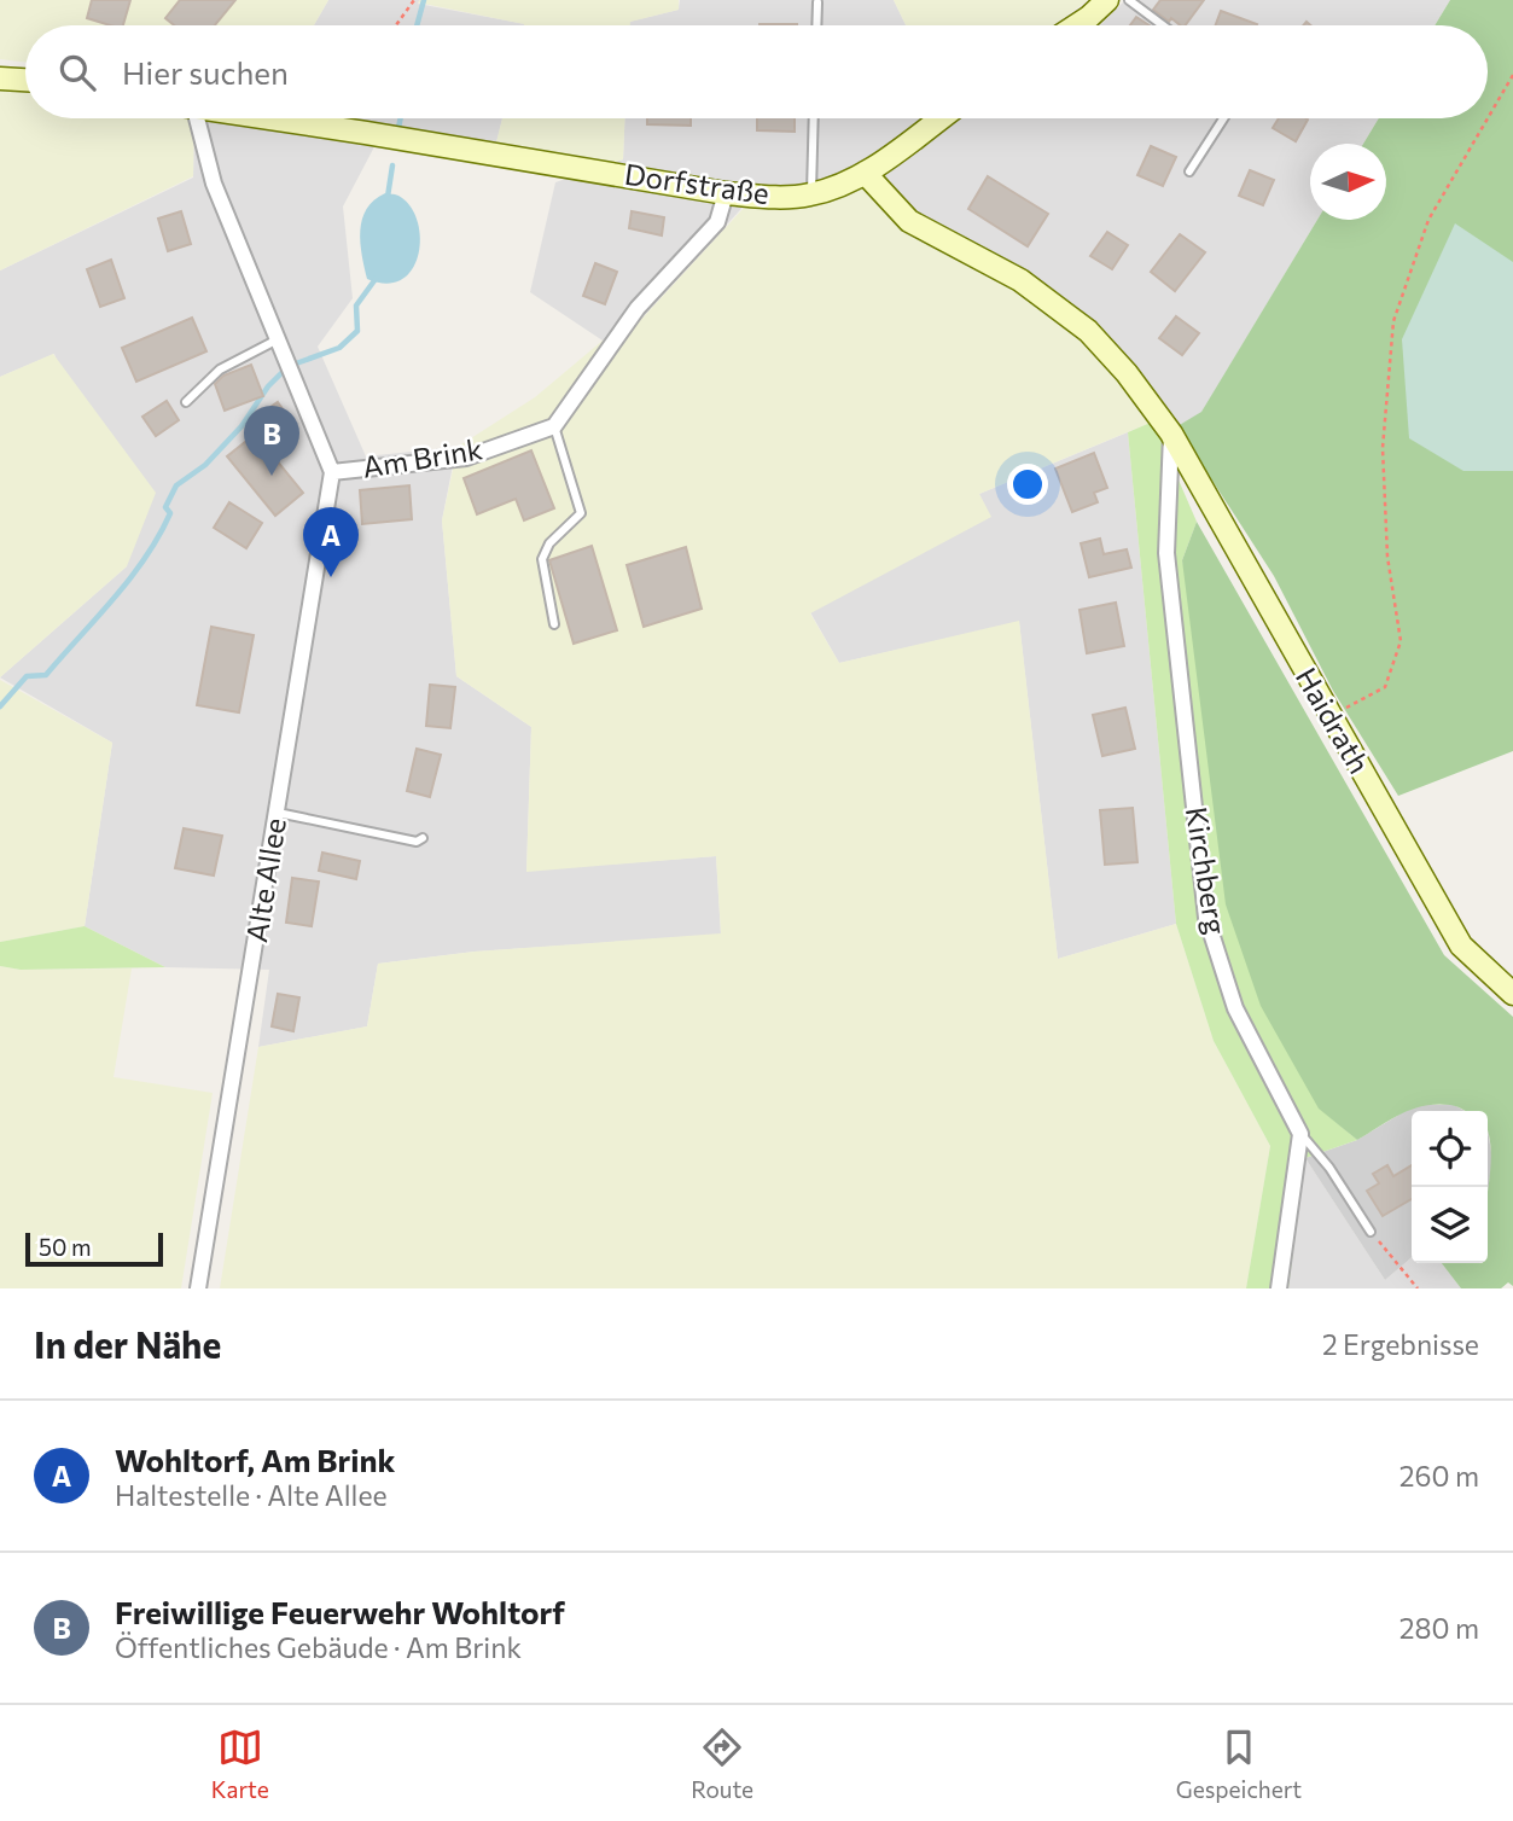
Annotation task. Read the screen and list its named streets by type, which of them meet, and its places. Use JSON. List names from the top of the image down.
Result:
{
  "streets": {
    "street": [
      "Dorfstraße",
      "Am Brink",
      "Haidrath",
      "Kirchberg",
      "Alte Allee"
    ]
  },
  "crossings": [
    ["Am Brink", "Alte Allee"],
    ["Haidrath", "Kirchberg"]
  ],
  "scale_bar": "50 m",
  "north": "right",
  "page": {
    "search": "Hier suchen",
    "pins": ["B", "A"],
    "scale": "50 m",
    "heading": ["In der Nähe", "2 Ergebnisse"],
    "list": [
      {
        "mark": "A",
        "name": "Wohltorf, Am Brink",
        "note": "Haltestelle · Alte Allee",
        "value": "260 m"
      },
      {
        "mark": "B",
        "name": "Freiwillige Feuerwehr Wohltorf",
        "note": "Öffentliches Gebäude · Am Brink",
        "value": "280 m"
      }
    ],
    "nav": ["Karte", "Route", "Gespeichert"]
  }
}
